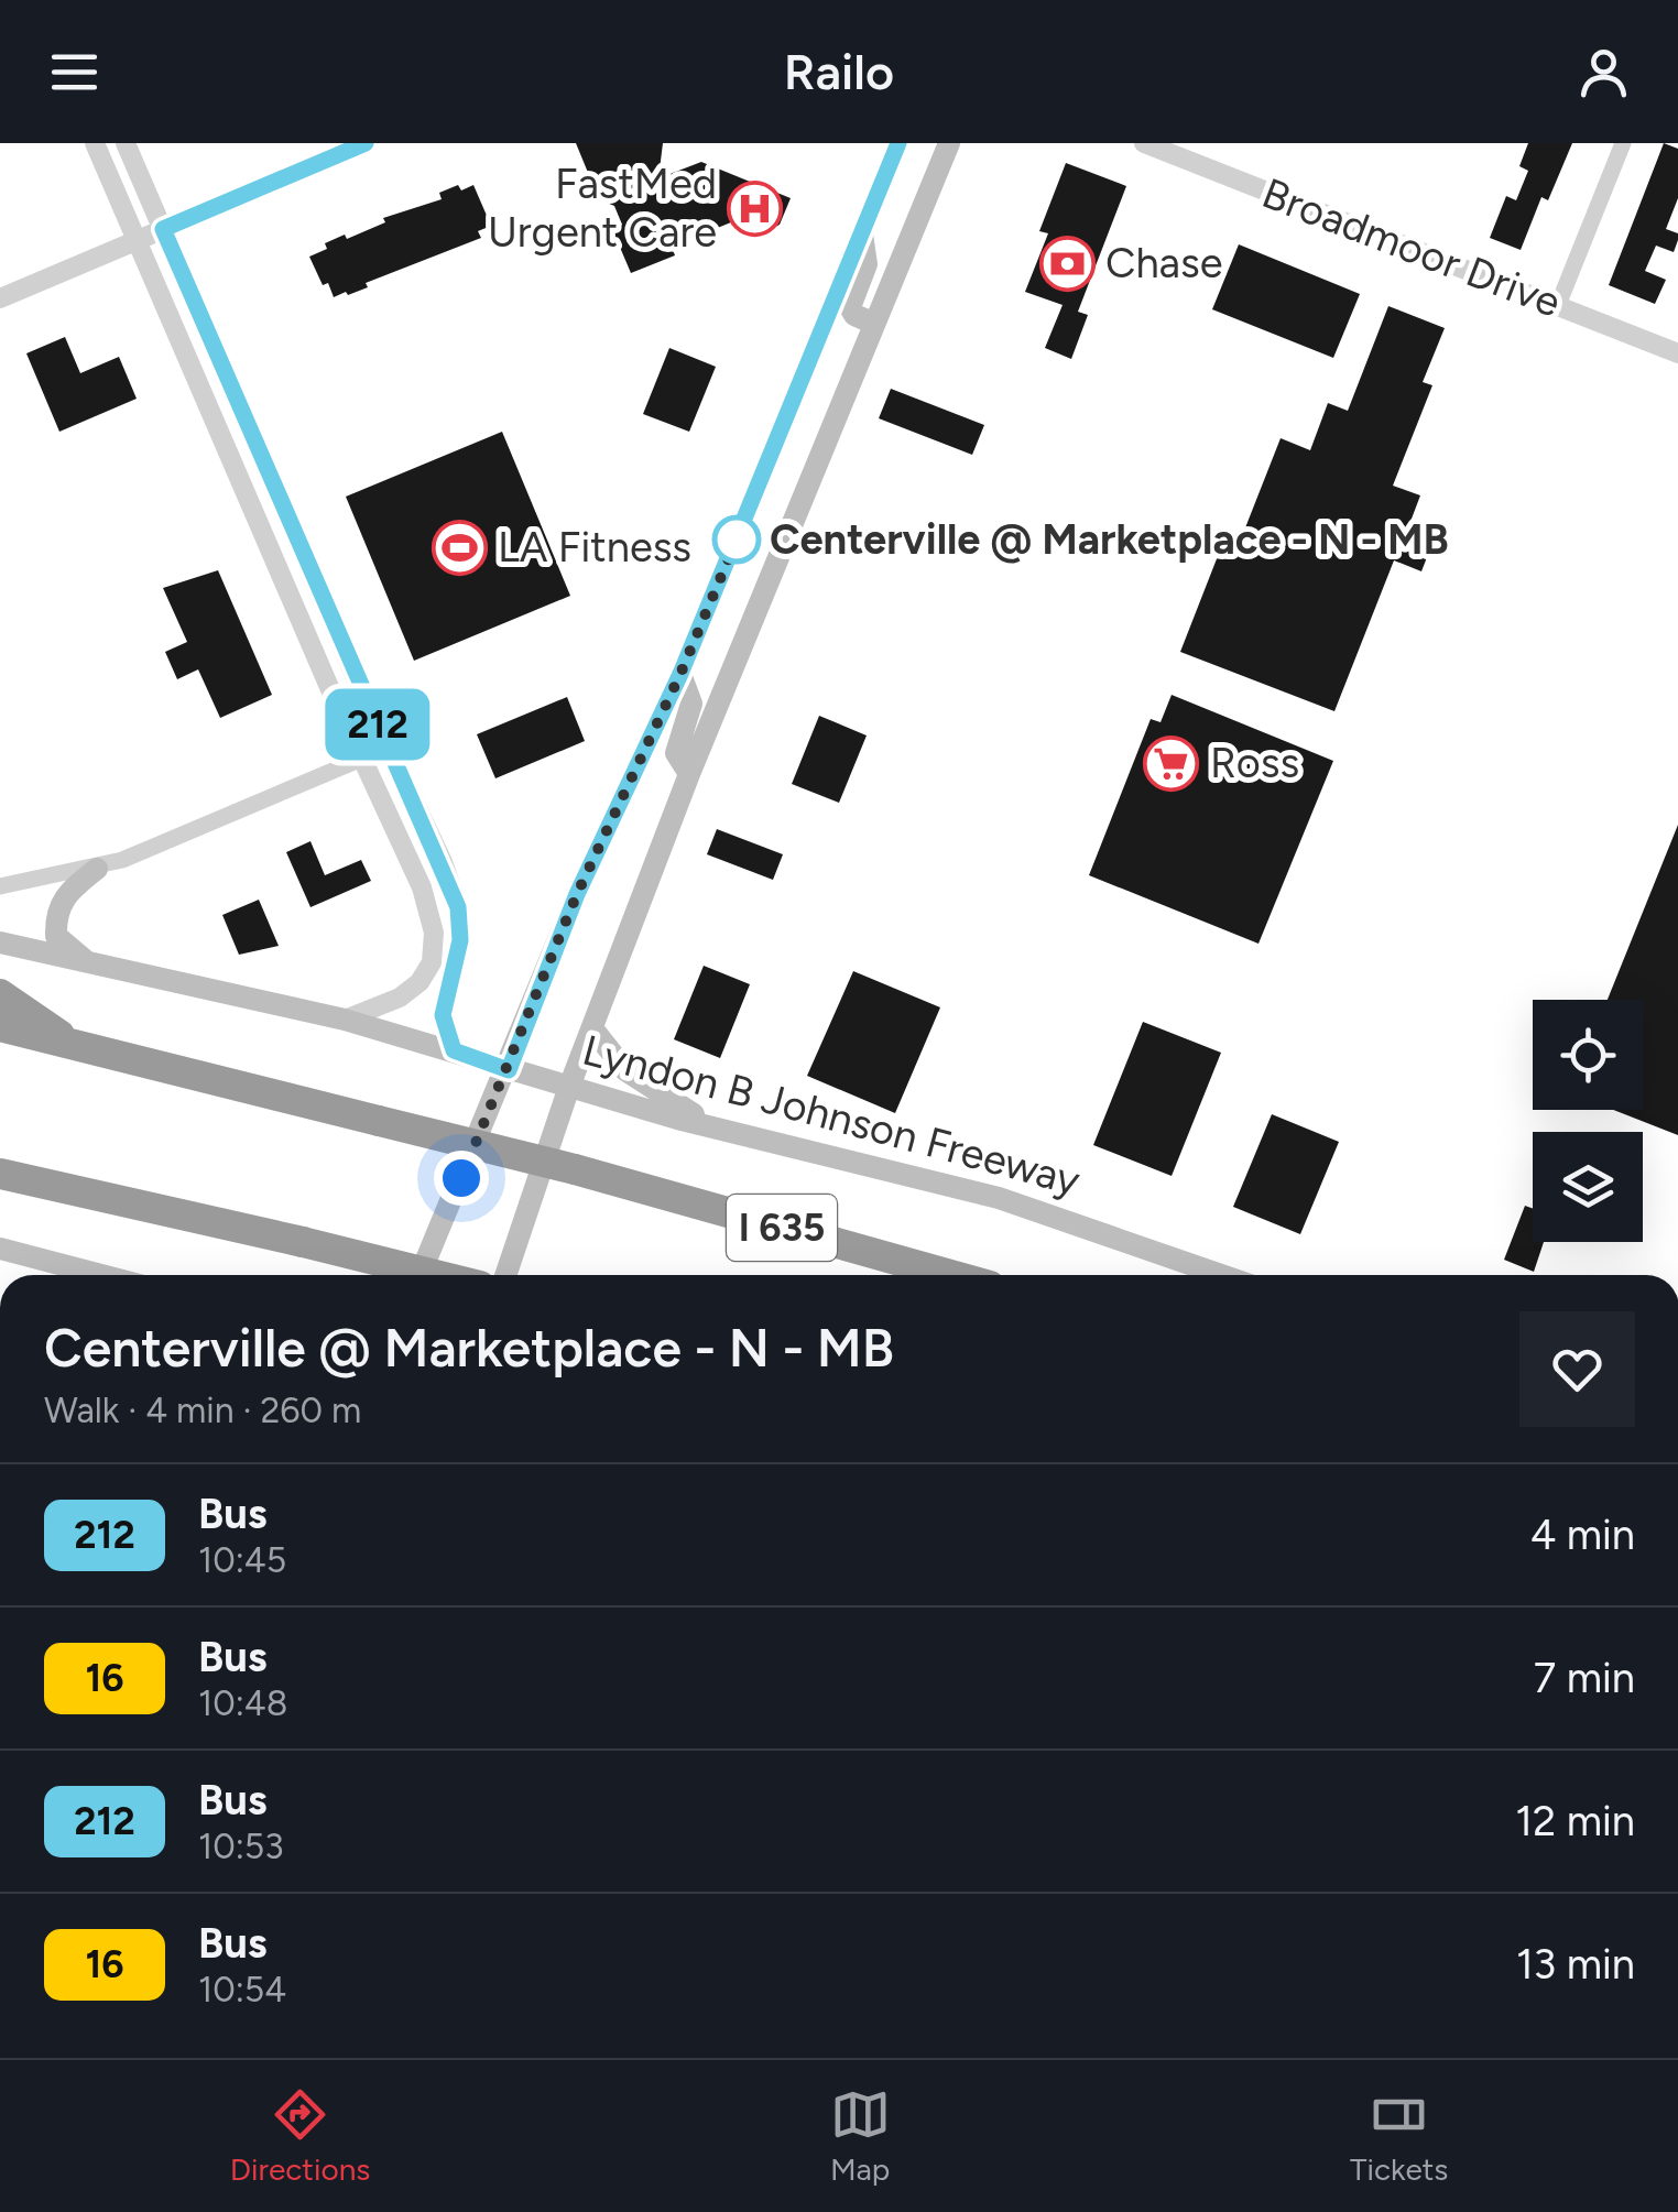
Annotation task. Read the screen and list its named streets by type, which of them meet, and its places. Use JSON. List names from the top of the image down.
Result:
{
  "streets": {
    "highway": ["I 635"],
    "main road": ["Lyndon B Johnson Freeway"],
    "street": ["Broadmoor Drive"]
  },
  "places": {
    "hospital": ["FastMed Urgent Care"],
    "bank": ["Chase"],
    "other": ["Centerville @ Marketplace - N - MB"],
    "sports": ["LA Fitness"],
    "supermarket": ["Ross"]
  },
  "lines": ["bus line 212"],
  "page": {
    "header": "Railo",
    "on_map": "212",
    "heading": ["Centerville @ Marketplace - N - MB", "Walk · 4 min · 260 m"],
    "list": [
      {
        "mark": "212",
        "name": "Bus",
        "note": "10:45",
        "value": "4 min"
      },
      {
        "mark": "16",
        "name": "Bus",
        "note": "10:48",
        "value": "7 min"
      },
      {
        "mark": "212",
        "name": "Bus",
        "note": "10:53",
        "value": "12 min"
      },
      {
        "mark": "16",
        "name": "Bus",
        "note": "10:54",
        "value": "13 min"
      }
    ],
    "tabs": ["Directions", "Map", "Tickets"]
  }
}
